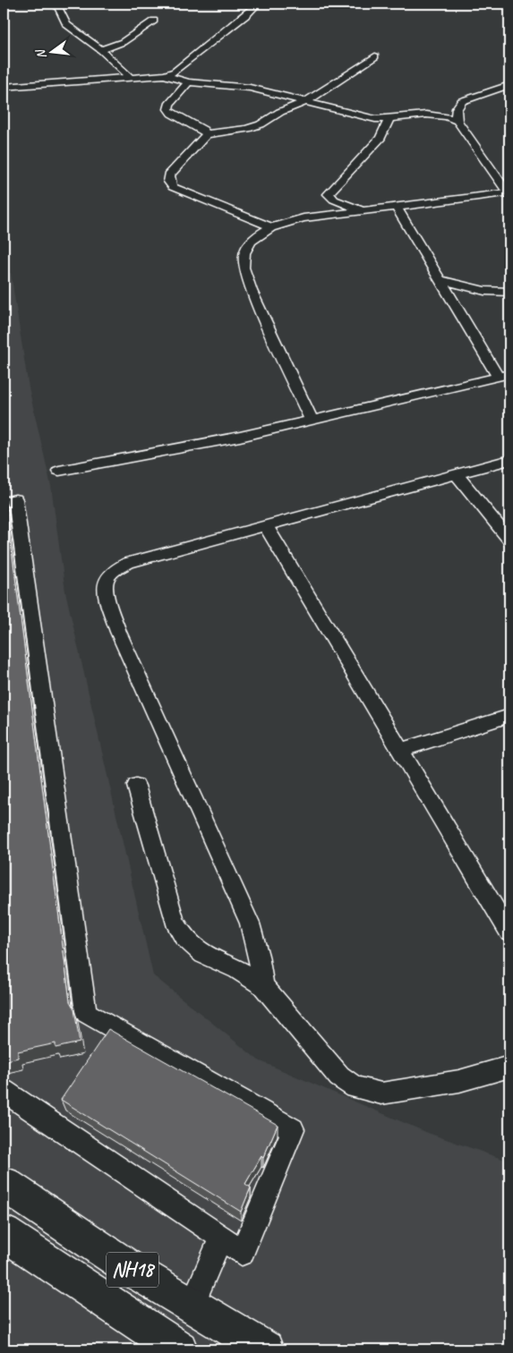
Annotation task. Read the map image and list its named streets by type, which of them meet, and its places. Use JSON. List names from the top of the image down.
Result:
{
  "streets": {
    "highway": ["NH18"]
  },
  "north": "left"
}
